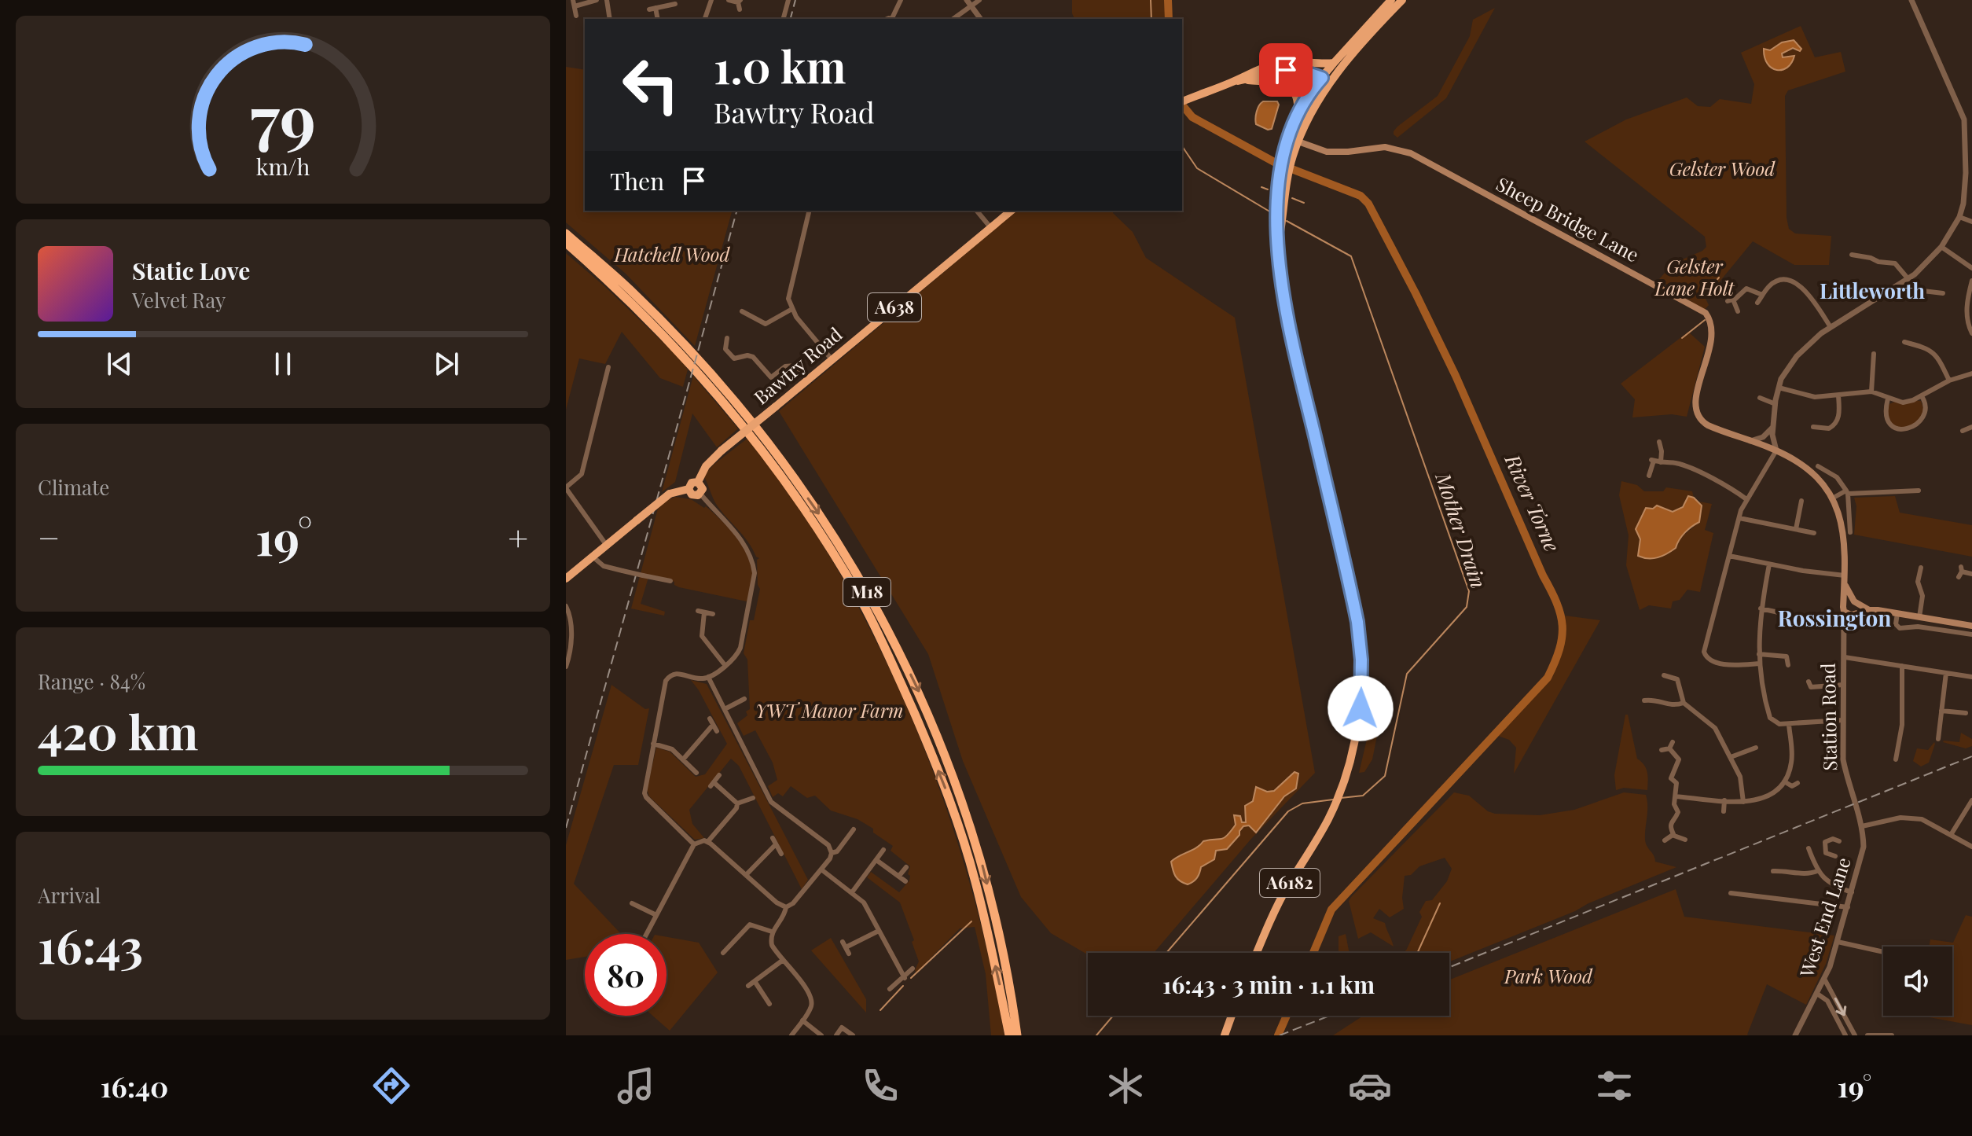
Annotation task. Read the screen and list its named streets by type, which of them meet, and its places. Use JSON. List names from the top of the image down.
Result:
{
  "streets": {
    "highway": [
      "A638",
      "Bawtry Road",
      "M18",
      "A6182"
    ],
    "main road": ["Sheep Bridge Lane"],
    "street": ["Station Road", "West End Lane"]
  },
  "crossings": [
    ["Sheep Bridge Lane", "Station Road"],
    ["Sheep Bridge Lane", "A6182"],
    ["Station Road", "West End Lane"]
  ],
  "districts": ["Littleworth", "Rossington"],
  "water": ["River Torne", "Mother Drain"],
  "parks": [
    "Gelster Wood",
    "Hatchell Wood",
    "Gelster Lane Holt",
    "YWT Manor Farm",
    "Park Wood"
  ],
  "page": {
    "turn": ["1.0 km", "Bawtry Road"],
    "then": "Then",
    "song": ["Static Love", "Velvet Ray"],
    "tile": [
      "Climate",
      ["Range · 84%", "420 km"],
      ["Arrival", "16:43"]
    ],
    "heat": ["−", "19°", "+"],
    "limit": "80",
    "trip": "16:43 · 3 min · 1.1 km",
    "tabs": ["16:40", "19°"],
    "gauge": ["79", "km/h"]
  }
}
